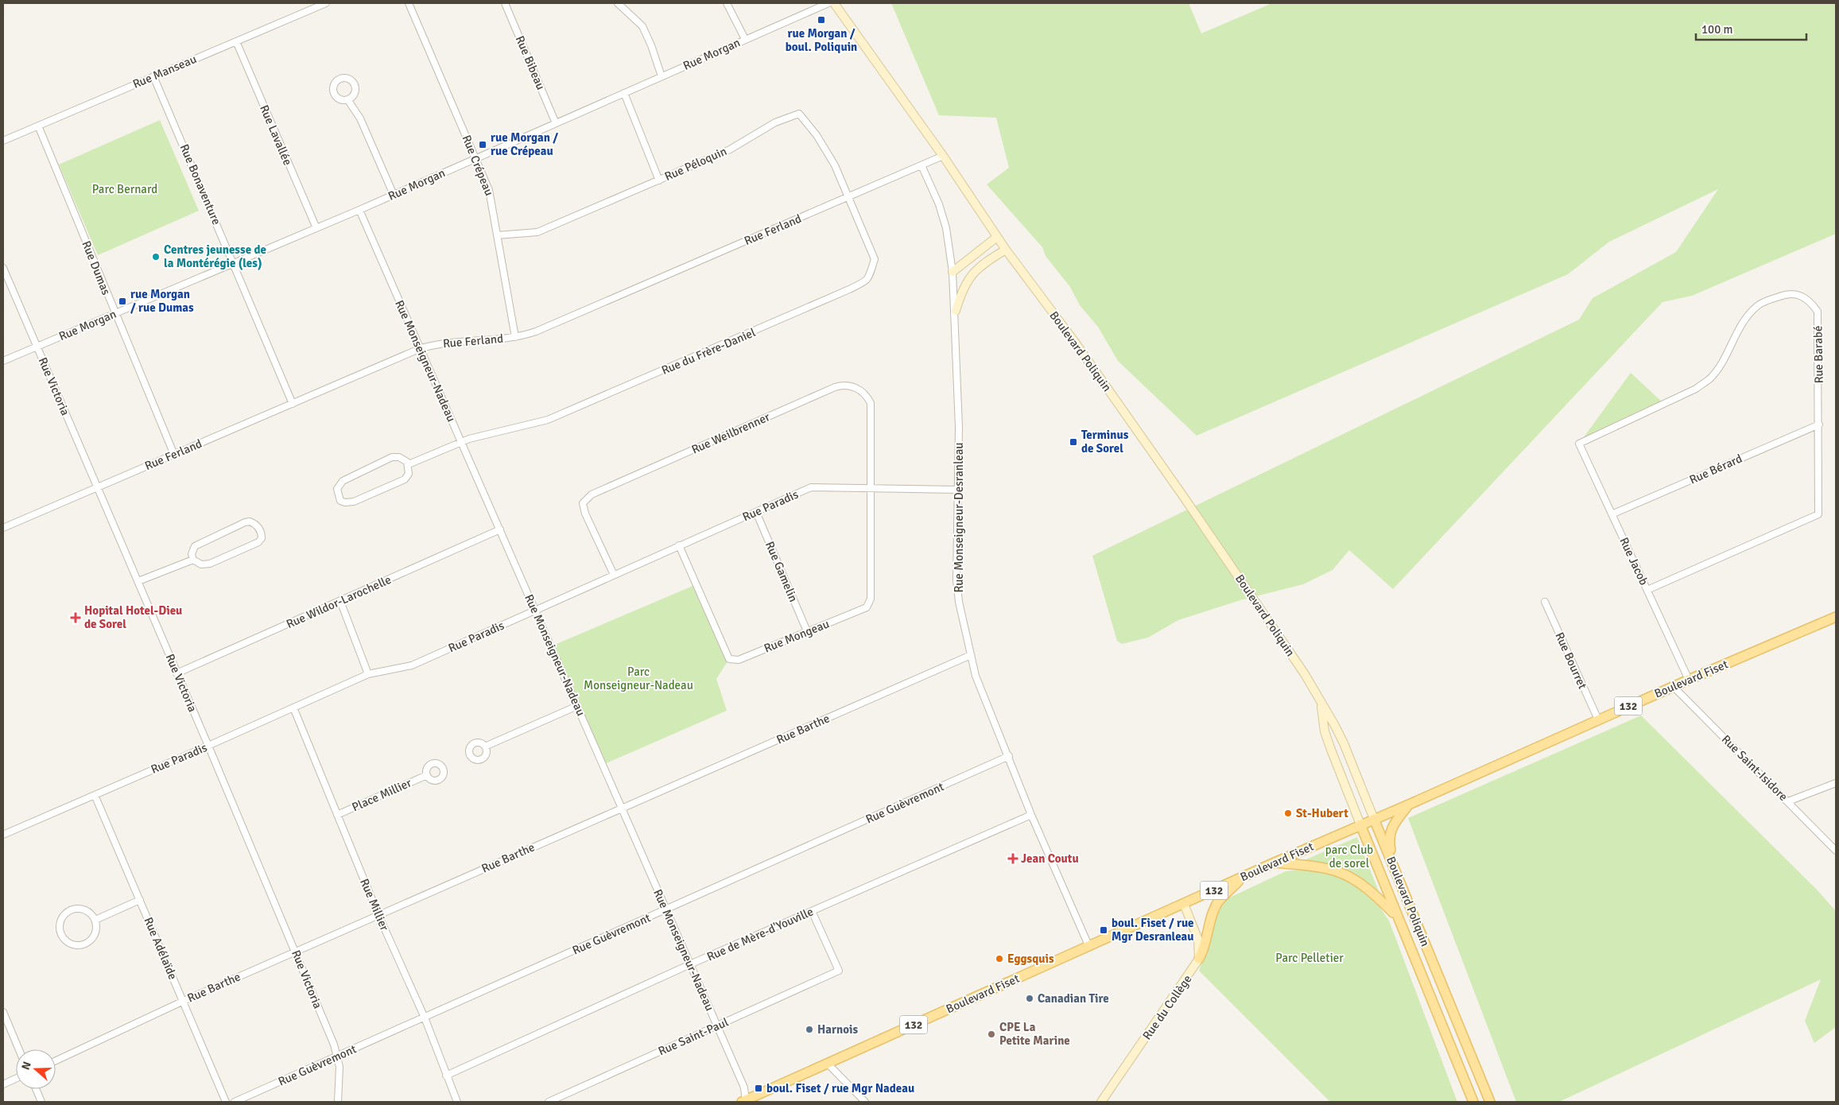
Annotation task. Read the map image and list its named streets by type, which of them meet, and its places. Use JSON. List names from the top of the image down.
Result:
{
  "streets": {
    "main road": ["Boulevard Poliquin", "Boulevard Fiset", "132"],
    "street": [
      "Rue Morgan",
      "Rue Bibeau",
      "Rue Manseau",
      "Rue Lavallée",
      "Rue Péloquin",
      "Rue Crépeau",
      "Rue Bonaventure",
      "Rue Ferland",
      "Rue Dumas",
      "Rue du Frère-Daniel",
      "Rue Barabé",
      "Rue Monseigneur-Nadeau",
      "Rue Victoria",
      "Rue Weilbrenner",
      "Rue Bérard",
      "Rue Paradis",
      "Rue Monseigneur-Desranleau",
      "Rue Jacob",
      "Rue Gamelin",
      "Rue Wildor-Larochelle",
      "Rue Mongeau",
      "Rue Bourret",
      "Rue Barthe",
      "Rue Saint-Isidore",
      "Place Millier",
      "Rue Guèvremont",
      "Rue Millier",
      "Rue de Mère-d'Youville",
      "Rue Adélaïde",
      "Rue du Collège",
      "Rue Saint-Paul"
    ]
  },
  "crossings": [
    ["Rue Morgan", "Rue Bibeau"],
    ["Rue Morgan", "Rue Lavallée"],
    ["Rue Morgan", "Rue Crépeau"],
    ["Rue Morgan", "Rue Bonaventure"],
    ["Rue Morgan", "Rue Dumas"],
    ["Rue Morgan", "Rue Monseigneur-Nadeau"],
    ["Rue Morgan", "Rue Victoria"],
    ["Rue Manseau", "Rue Lavallée"],
    ["Rue Manseau", "Rue Bonaventure"],
    ["Rue Manseau", "Rue Dumas"],
    ["Rue Péloquin", "Rue Crépeau"],
    ["Rue Péloquin", "Rue Ferland"],
    ["Rue Péloquin", "Rue du Frère-Daniel"],
    ["Rue Crépeau", "Rue Ferland"],
    ["Rue Bonaventure", "Rue Ferland"],
    ["Rue Ferland", "Rue Dumas"],
    ["Rue Ferland", "Rue du Frère-Daniel"],
    ["Rue Ferland", "Boulevard Poliquin"],
    ["Rue Ferland", "Rue Monseigneur-Nadeau"],
    ["Rue Ferland", "Rue Victoria"],
    ["Rue Ferland", "Rue Monseigneur-Desranleau"],
    ["Rue du Frère-Daniel", "Rue Monseigneur-Nadeau"],
    ["Boulevard Poliquin", "Boulevard Fiset"],
    ["Rue Barabé", "Rue Bérard"],
    ["Rue Barabé", "Rue Jacob"],
    ["Rue Monseigneur-Nadeau", "Rue Paradis"],
    ["Rue Monseigneur-Nadeau", "Rue Wildor-Larochelle"],
    ["Rue Monseigneur-Nadeau", "Boulevard Fiset"],
    ["Rue Monseigneur-Nadeau", "Rue Barthe"],
    ["Rue Monseigneur-Nadeau", "Rue Guèvremont"],
    ["Rue Monseigneur-Nadeau", "Rue de Mère-d'Youville"],
    ["Rue Monseigneur-Nadeau", "Rue Saint-Paul"],
    ["Rue Victoria", "Rue Paradis"],
    ["Rue Victoria", "Rue Wildor-Larochelle"],
    ["Rue Victoria", "Rue Barthe"],
    ["Rue Victoria", "Rue Guèvremont"],
    ["Rue Weilbrenner", "Rue Paradis"],
    ["Rue Weilbrenner", "Rue Mongeau"],
    ["Rue Bérard", "Rue Jacob"],
    ["Rue Paradis", "Rue Monseigneur-Desranleau"],
    ["Rue Paradis", "Rue Gamelin"],
    ["Rue Paradis", "Rue Mongeau"],
    ["Rue Paradis", "Rue Millier"],
    ["Rue Paradis", "Rue Adélaïde"],
    ["Rue Monseigneur-Desranleau", "Boulevard Fiset"],
    ["Rue Monseigneur-Desranleau", "Rue Barthe"],
    ["Rue Monseigneur-Desranleau", "Rue Guèvremont"],
    ["Rue Monseigneur-Desranleau", "Rue de Mère-d'Youville"],
    ["Rue Jacob", "Boulevard Fiset"],
    ["Rue Gamelin", "Rue Mongeau"],
    ["Rue Bourret", "Boulevard Fiset"],
    ["Boulevard Fiset", "Rue Saint-Isidore"],
    ["Rue Barthe", "Rue Millier"],
    ["Rue Barthe", "Rue Adélaïde"],
    ["Place Millier", "Rue Millier"],
    ["Rue Guèvremont", "Rue Millier"],
    ["Rue Millier", "Rue de Mère-d'Youville"],
    ["Rue de Mère-d'Youville", "Rue Saint-Paul"]
  ],
  "parks": [
    "Parc Bernard",
    "Parc Monseigneur-Nadeau",
    "parc Club de sorel",
    "Parc Pelletier"
  ],
  "places": {
    "transit": [
      "rue Morgan / boul. Poliquin",
      "rue Morgan / rue Crépeau",
      "rue Morgan / rue Dumas",
      "Terminus de Sorel",
      "boul. Fiset / rue Mgr Desranleau",
      "boul. Fiset / rue Mgr Nadeau"
    ],
    "other": [
      "Centres jeunesse de la Montérégie (les)",
      "St-Hubert",
      "Eggsquis",
      "Canadian Tire",
      "Harnois",
      "CPE La Petite Marine"
    ],
    "health": ["Hopital Hotel-Dieu de Sorel", "Jean Coutu"]
  },
  "scale_bar": "100 m",
  "north": "left"
}
